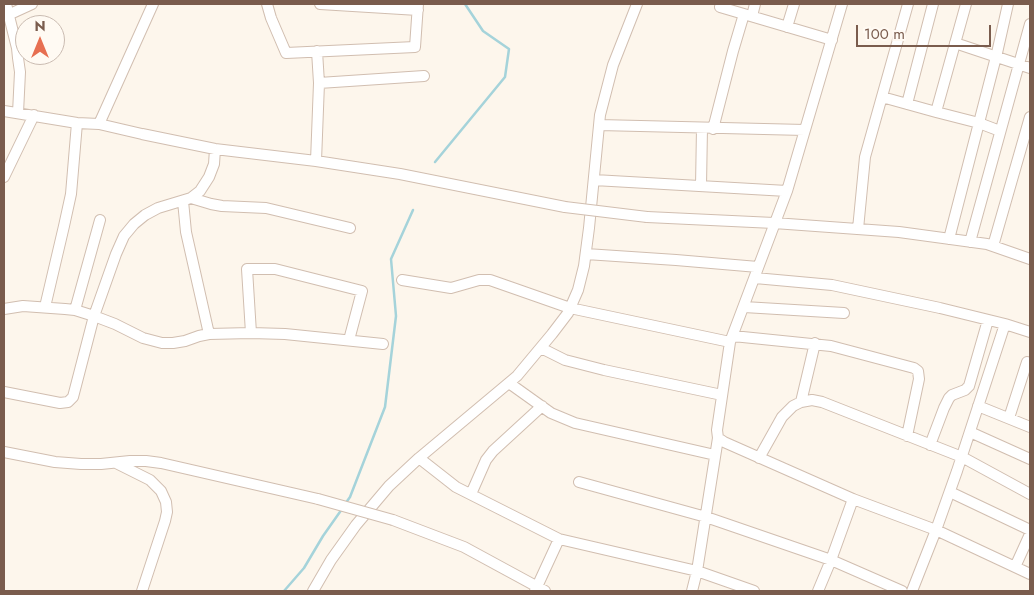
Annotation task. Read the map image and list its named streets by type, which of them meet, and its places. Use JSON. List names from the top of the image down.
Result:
{
  "scale_bar": "100 m",
  "north": "top"
}
